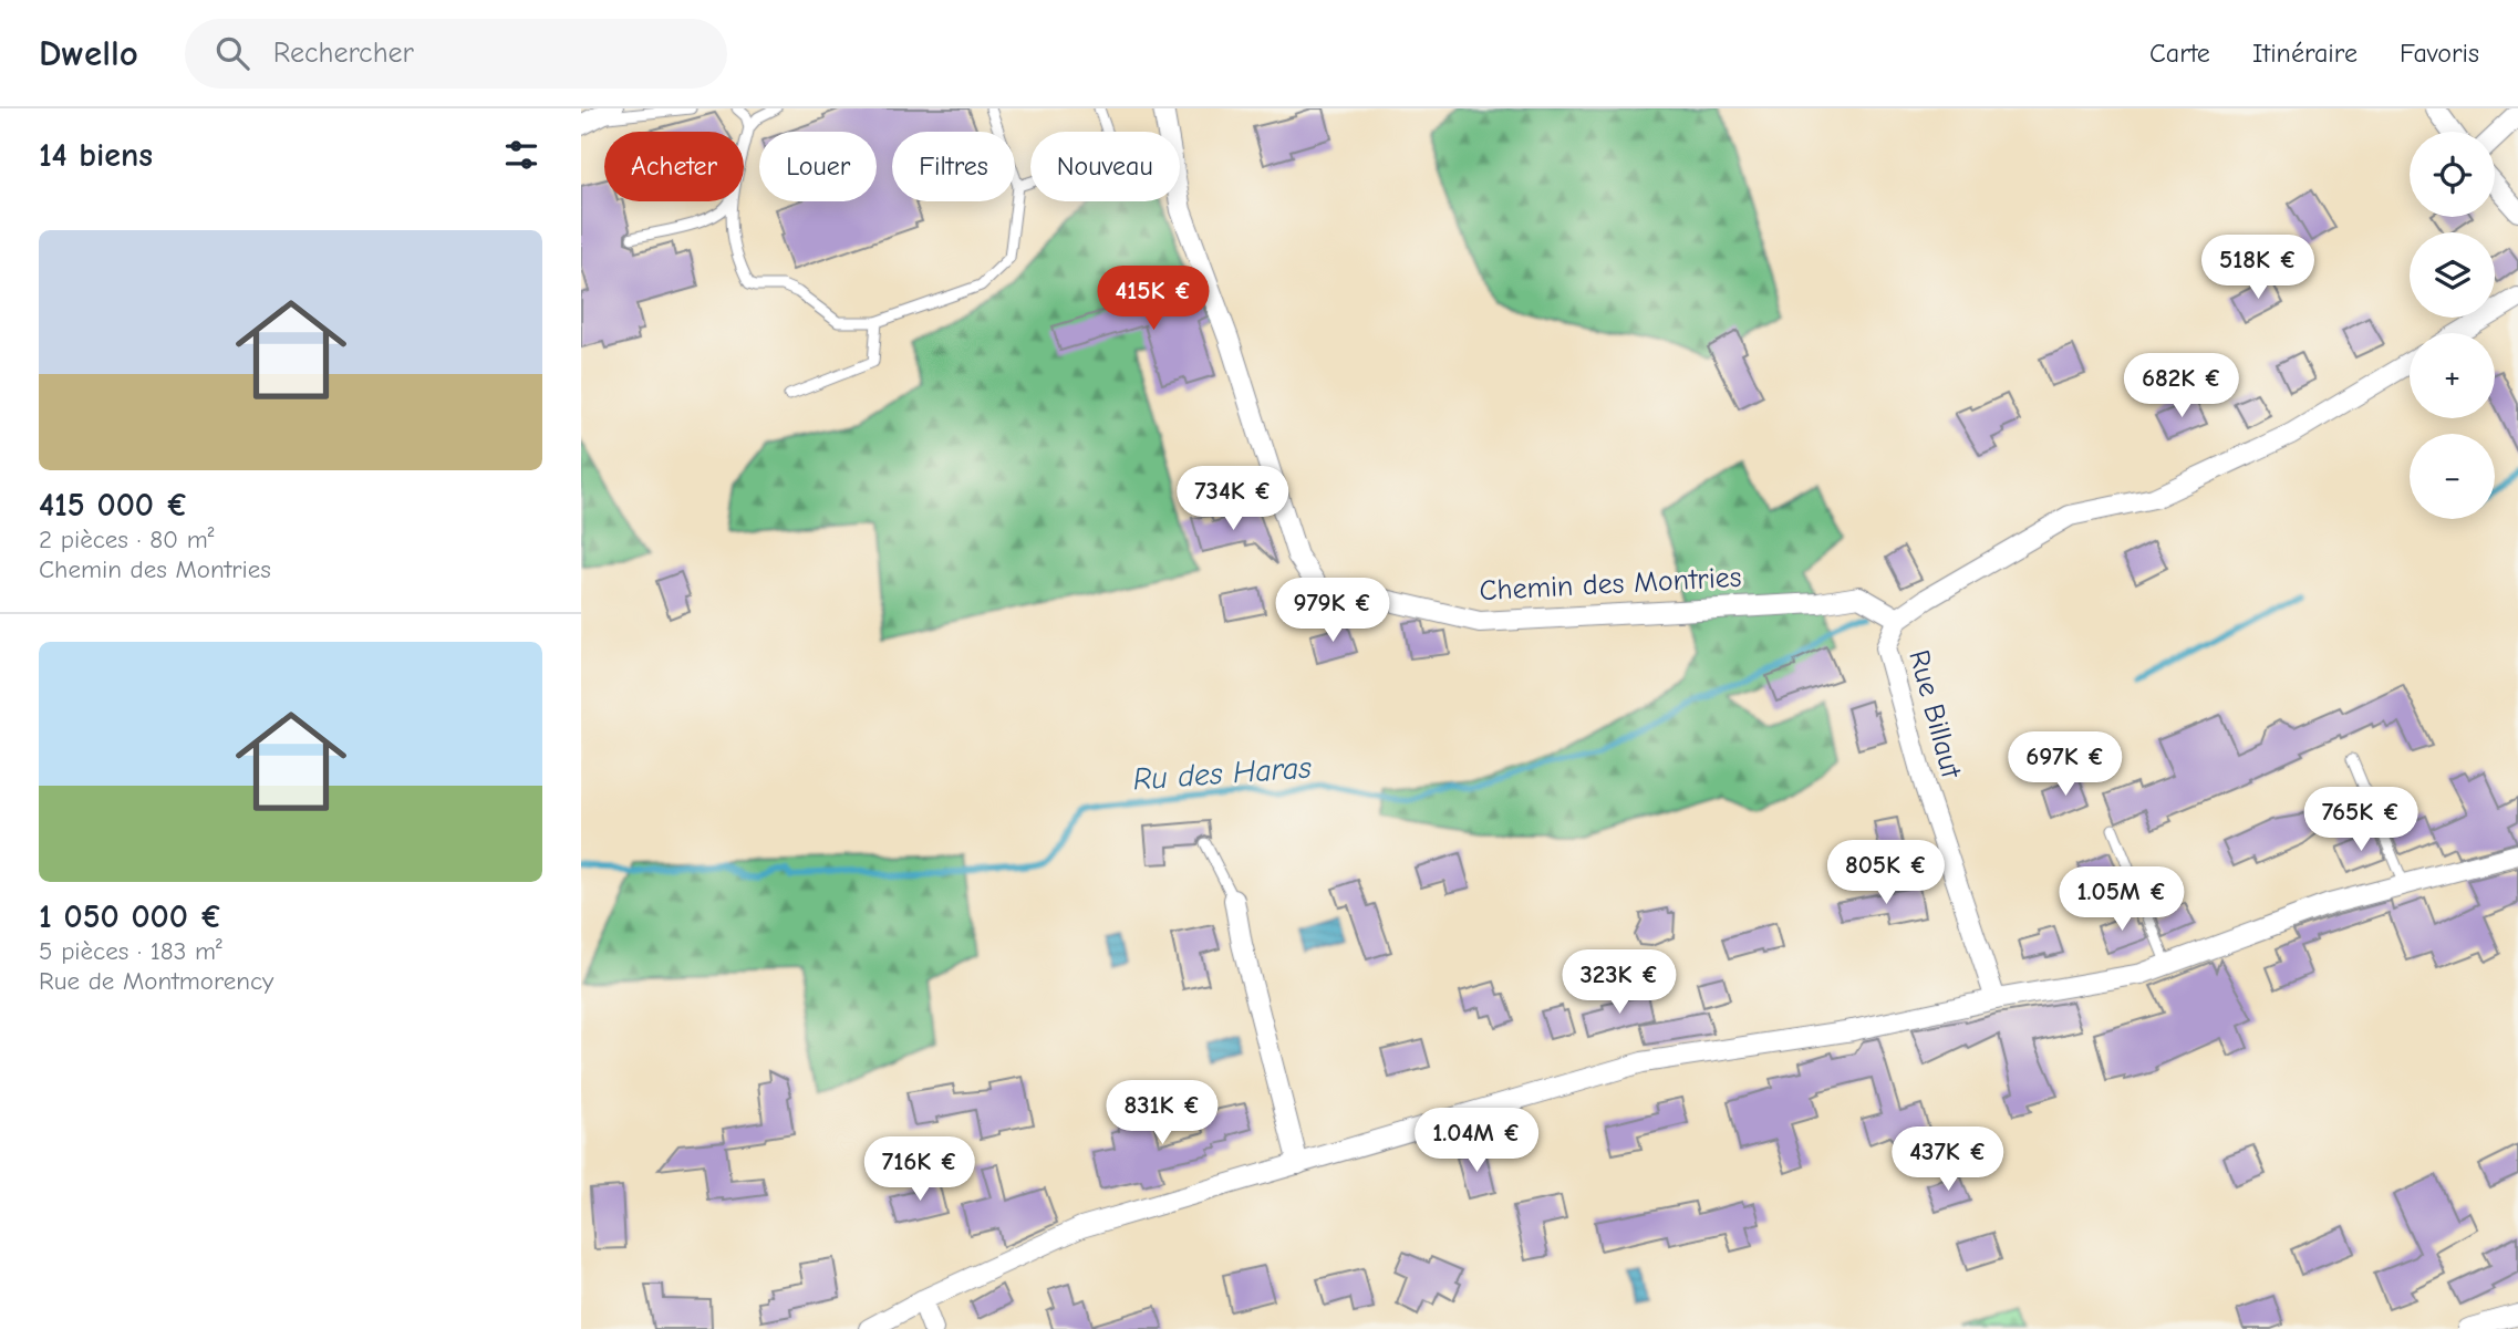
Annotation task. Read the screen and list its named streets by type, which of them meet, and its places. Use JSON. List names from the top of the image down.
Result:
{
  "streets": {
    "street": ["Chemin des Montries", "Rue Billaut"]
  },
  "crossings": [
    ["Chemin des Montries", "Rue Billaut"]
  ],
  "water": ["Ru des Haras"],
  "page": {
    "header": "Dwello",
    "search": "Rechercher",
    "nav": ["Carte", "Itinéraire", "Favoris"],
    "heading": "14 biens",
    "map_buttons": ["+", "−"],
    "chip": [
      "Acheter",
      "Louer",
      "Filtres",
      "Nouveau"
    ],
    "list": [
      {
        "name": "415 000 €",
        "note": "2 pièces · 80 m² · Chemin des Montries"
      },
      {
        "name": "1 050 000 €",
        "note": "5 pièces · 183 m² · Rue de Montmorency"
      }
    ],
    "price": [
      "518K €",
      "415K €",
      "682K €",
      "734K €",
      "979K €",
      "697K €",
      "765K €",
      "805K €",
      "1.05M €",
      "323K €",
      "831K €",
      "1.04M €",
      "437K €",
      "716K €"
    ]
  }
}
